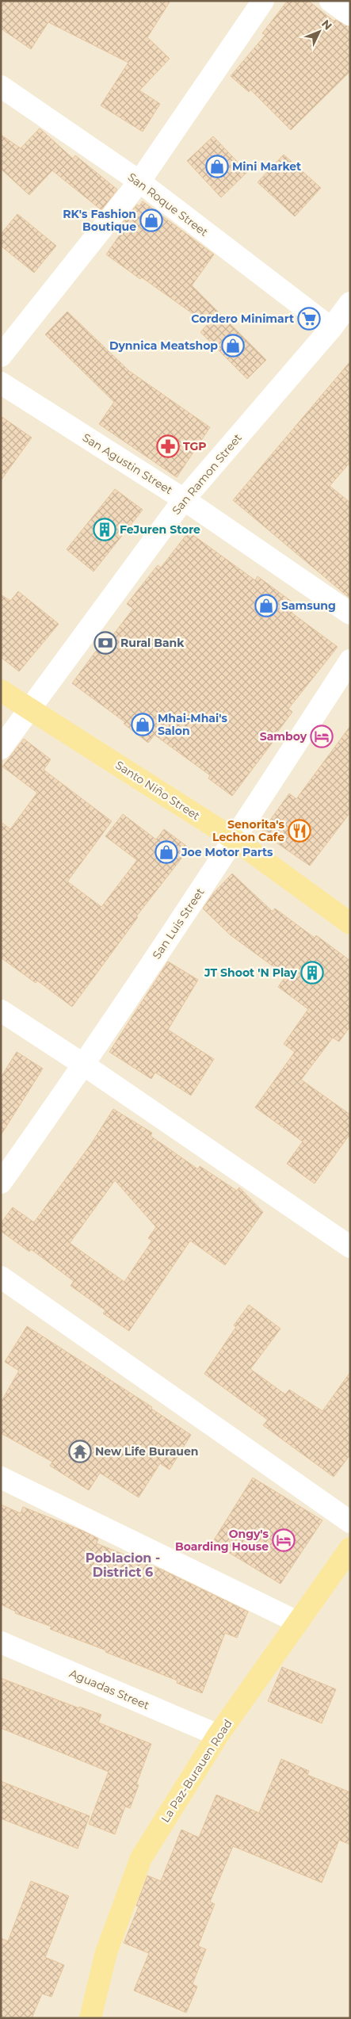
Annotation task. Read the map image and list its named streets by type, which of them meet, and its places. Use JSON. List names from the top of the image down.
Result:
{
  "streets": {
    "main road": ["Santo Niño Street", "La Paz-Burauen Road"],
    "street": [
      "San Roque Street",
      "San Agustin Street",
      "San Ramon Street",
      "San Luis Street",
      "Aguadas Street"
    ]
  },
  "crossings": [
    ["San Roque Street", "San Ramon Street"],
    ["San Agustin Street", "San Ramon Street"],
    ["San Ramon Street", "Santo Niño Street"],
    ["Santo Niño Street", "San Luis Street"],
    ["Aguadas Street", "La Paz-Burauen Road"]
  ],
  "districts": ["Poblacion - District 6"],
  "places": {
    "shop": [
      "Mini Market",
      "RK's Fashion Boutique",
      "Dynnica Meatshop",
      "Samsung",
      "Mhai-Mhai's Salon",
      "Joe Motor Parts"
    ],
    "supermarket": ["Cordero Minimart"],
    "pharmacy": ["TGP"],
    "building": ["FeJuren Store", "JT Shoot 'N Play"],
    "bank": ["Rural Bank"],
    "hotel": ["Samboy", "Ongy's Boarding House"],
    "restaurant": ["Senorita's Lechon Cafe"],
    "temple": ["New Life Burauen"]
  },
  "north": "top right"
}
